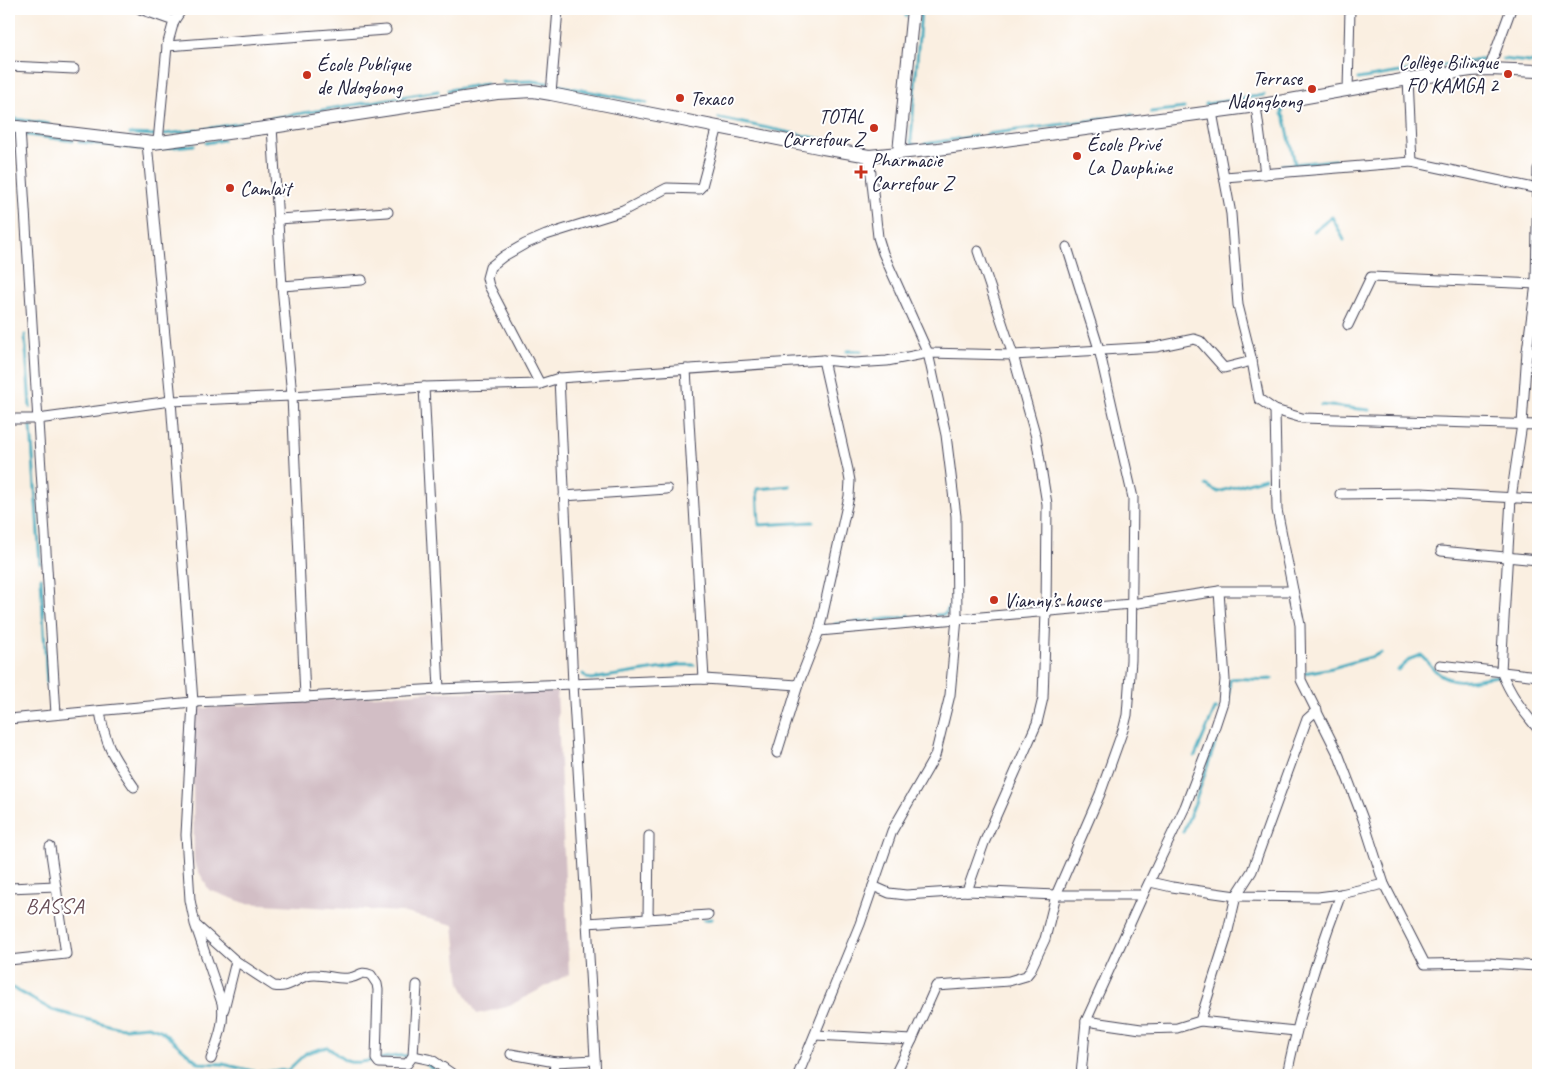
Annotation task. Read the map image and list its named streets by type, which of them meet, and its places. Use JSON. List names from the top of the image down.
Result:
{
  "districts": ["BASSA"],
  "places": {
    "other": [
      "Collège Bilingue FO KAMGA 2",
      "École Publique de Ndogbong",
      "Terrase Ndongbong",
      "Texaco",
      "TOTAL Carrefour Z",
      "École Privé La Dauphine",
      "Camlait",
      "Vianny’s house"
    ],
    "health": ["Pharmacie Carrefour Z"]
  }
}
